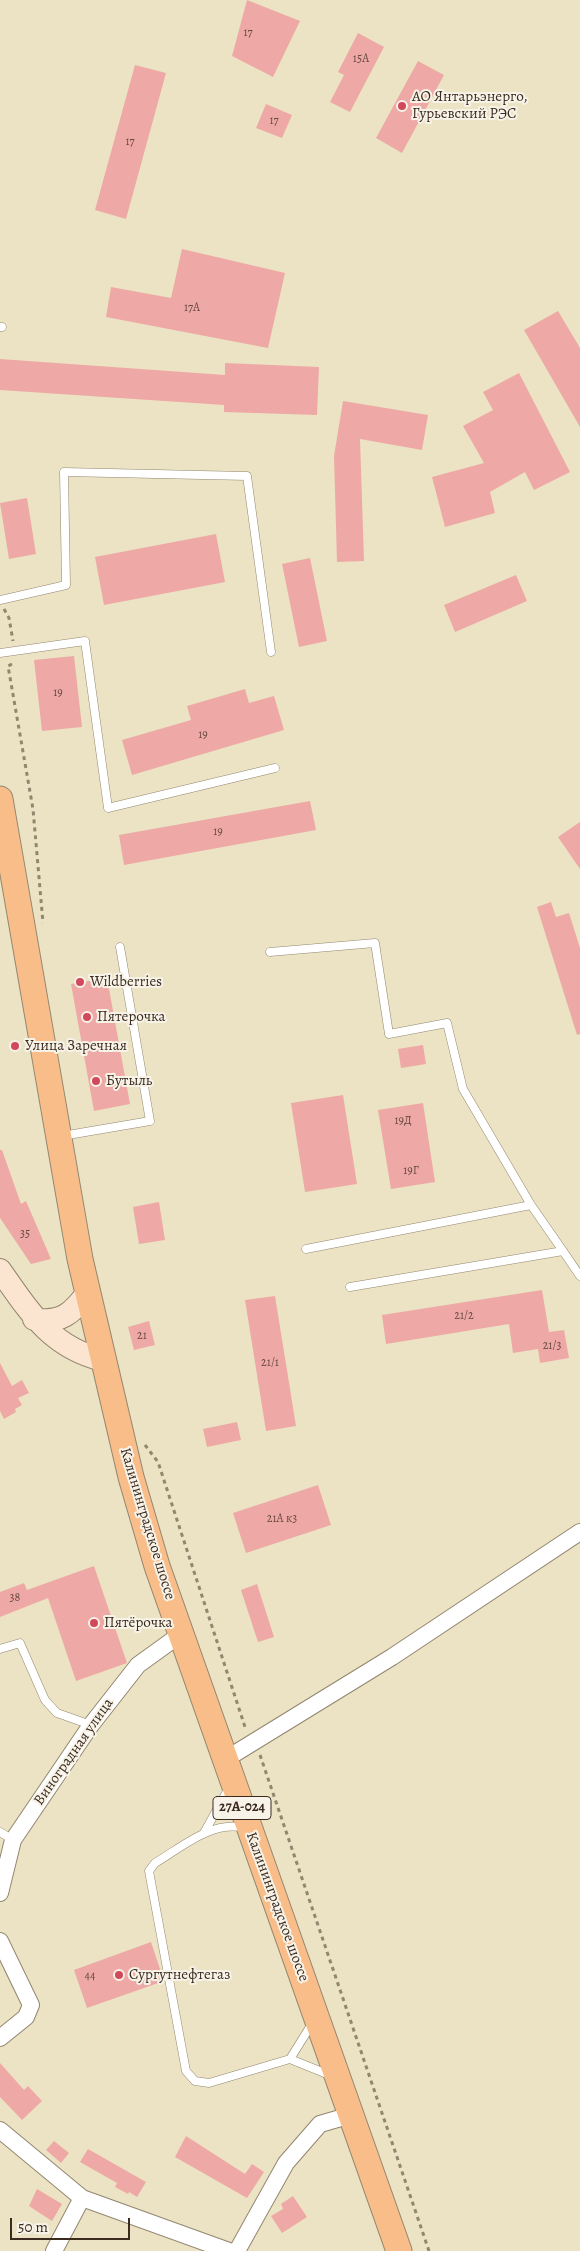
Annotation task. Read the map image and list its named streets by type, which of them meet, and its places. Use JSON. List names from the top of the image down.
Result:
{
  "streets": {
    "main road": ["Калининградское шоссе", "27А-024"],
    "street": ["Виноградная улица"]
  },
  "crossings": [
    ["Калининградское шоссе", "Виноградная улица"]
  ],
  "places": [
    "АО Янтарьэнерго, Гурьевский РЭС",
    "Wildberries",
    "Пятерочка",
    "Улица Заречная",
    "Бутыль",
    "Пятёрочка",
    "Сургутнефтегаз"
  ],
  "house_numbers": [
    "17",
    "15А",
    "17",
    "17",
    "17А",
    "19",
    "19",
    "19",
    "19Д",
    "19Г",
    "35",
    "21/2",
    "21",
    "21/3",
    "21/1",
    "21А к3",
    "38",
    "44"
  ],
  "scale_bar": "50 m"
}
